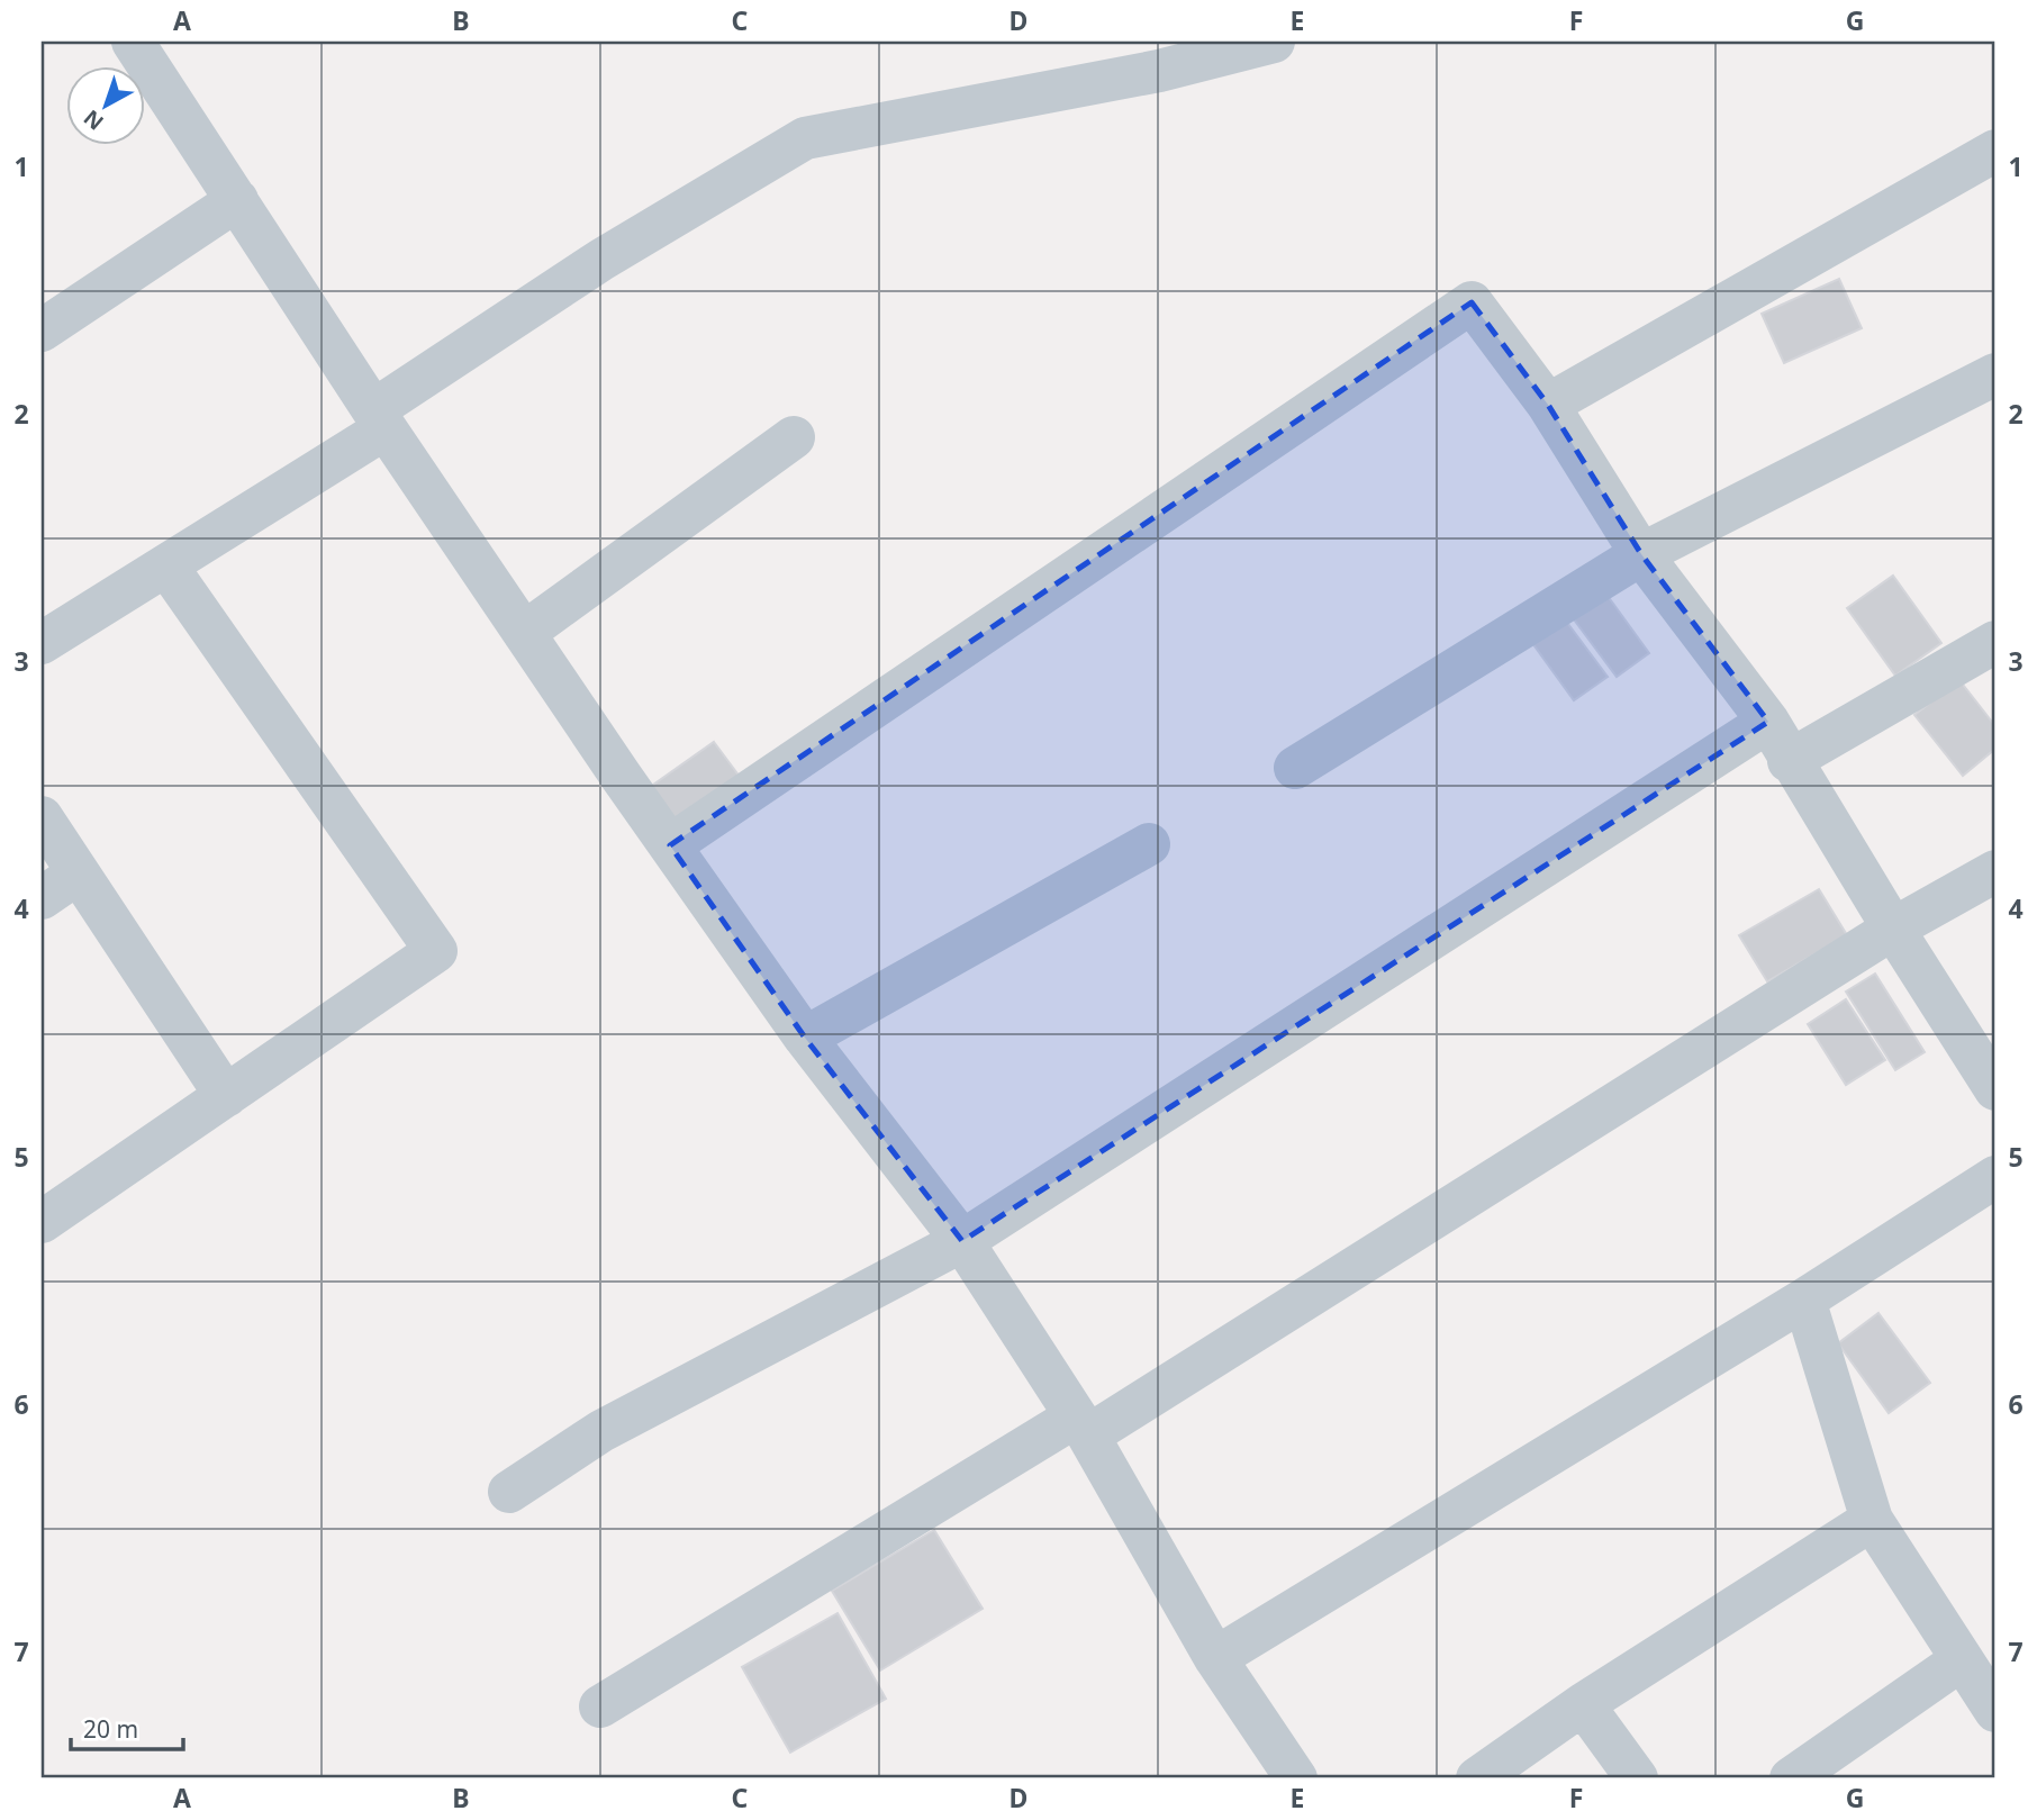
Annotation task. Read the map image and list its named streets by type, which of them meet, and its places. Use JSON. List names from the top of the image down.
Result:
{
  "scale_bar": "20 m",
  "north": "bottom left",
  "grid": {
    "columns": [
      "A",
      "B",
      "C",
      "D",
      "E",
      "F",
      "G"
    ],
    "rows": [
      "1",
      "2",
      "3",
      "4",
      "5",
      "6",
      "7"
    ]
  }
}
